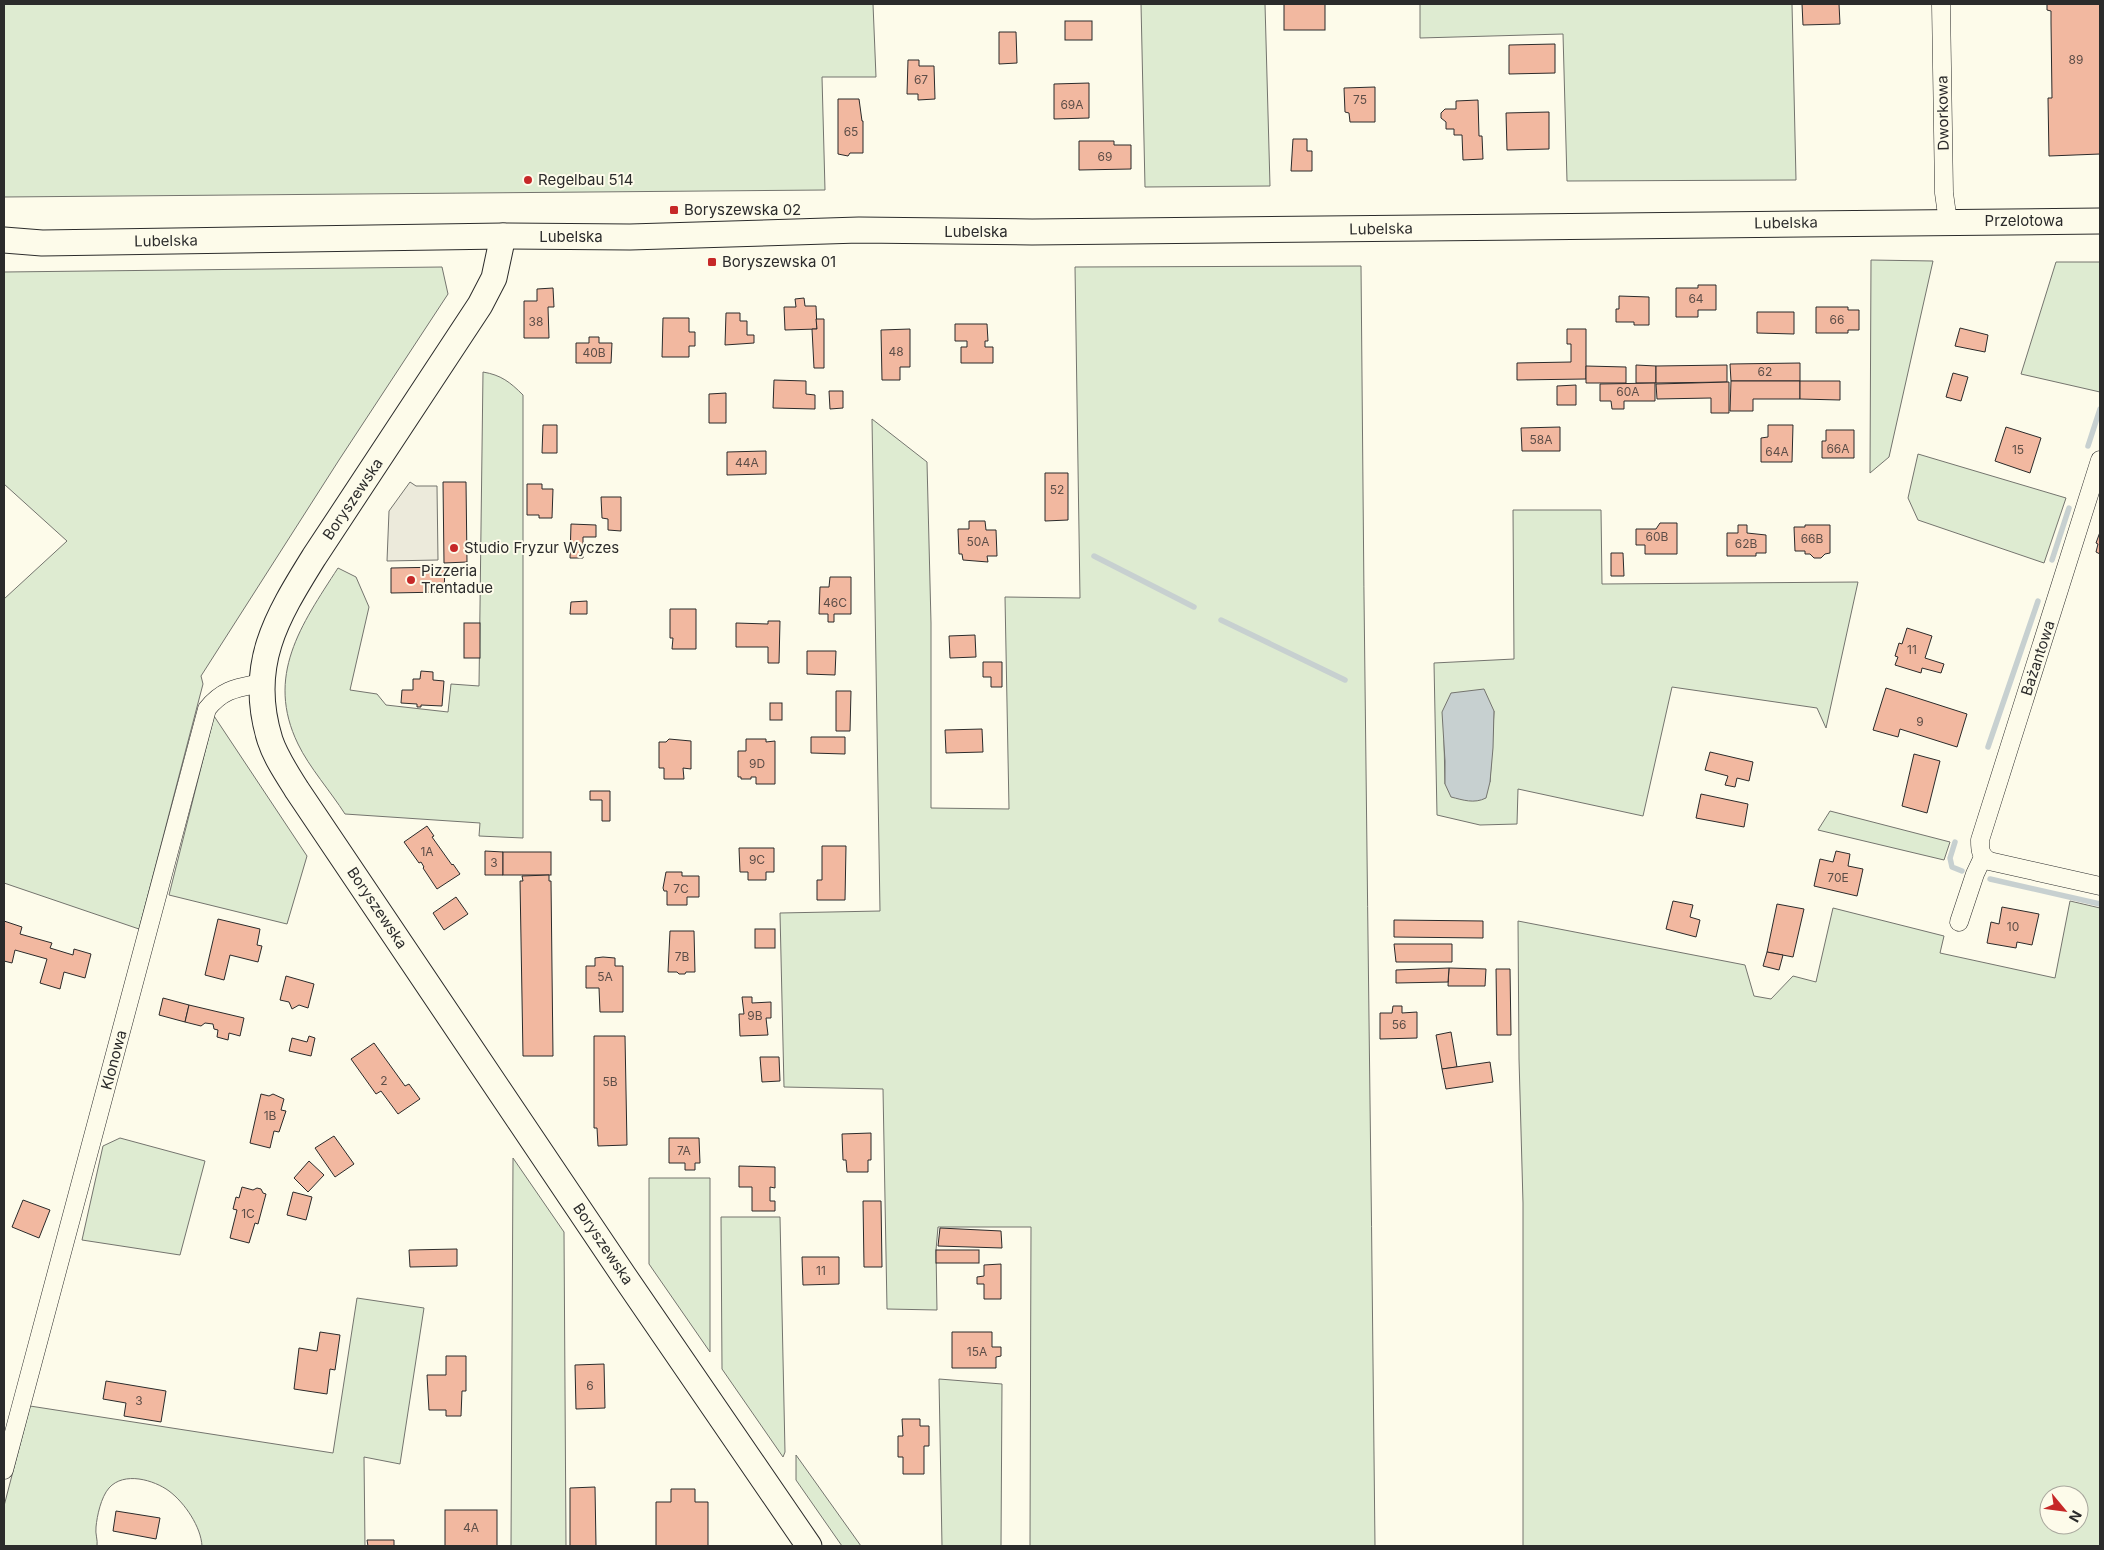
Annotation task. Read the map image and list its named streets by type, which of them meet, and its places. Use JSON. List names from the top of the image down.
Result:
{
  "streets": {
    "main road": ["Przelotowa", "Lubelska", "Boryszewska"],
    "street": ["Dworkowa", "Bażantowa", "Klonowa"]
  },
  "crossings": [
    ["Dworkowa", "Przelotowa"],
    ["Dworkowa", "Lubelska"],
    ["Przelotowa", "Lubelska"],
    ["Lubelska", "Boryszewska"],
    ["Boryszewska", "Klonowa"]
  ],
  "places": {
    "other": ["Regelbau 514", "Studio Fryzur Wyczes", "Pizzeria Trentadue"],
    "transit": ["Boryszewska 02", "Boryszewska 01"]
  },
  "house_numbers": [
    "89",
    "67",
    "75",
    "69A",
    "65",
    "69",
    "64",
    "66",
    "38",
    "48",
    "40B",
    "62",
    "60A",
    "58A",
    "66A",
    "15",
    "64A",
    "44A",
    "52",
    "60B",
    "66B",
    "50A",
    "62B",
    "46C",
    "11",
    "9",
    "9D",
    "1A",
    "9C",
    "3",
    "70E",
    "7C",
    "10",
    "7B",
    "5A",
    "9B",
    "56",
    "2",
    "5B",
    "1B",
    "7A",
    "1C",
    "11",
    "15A",
    "6",
    "3",
    "4A"
  ],
  "north": "bottom right"
}
